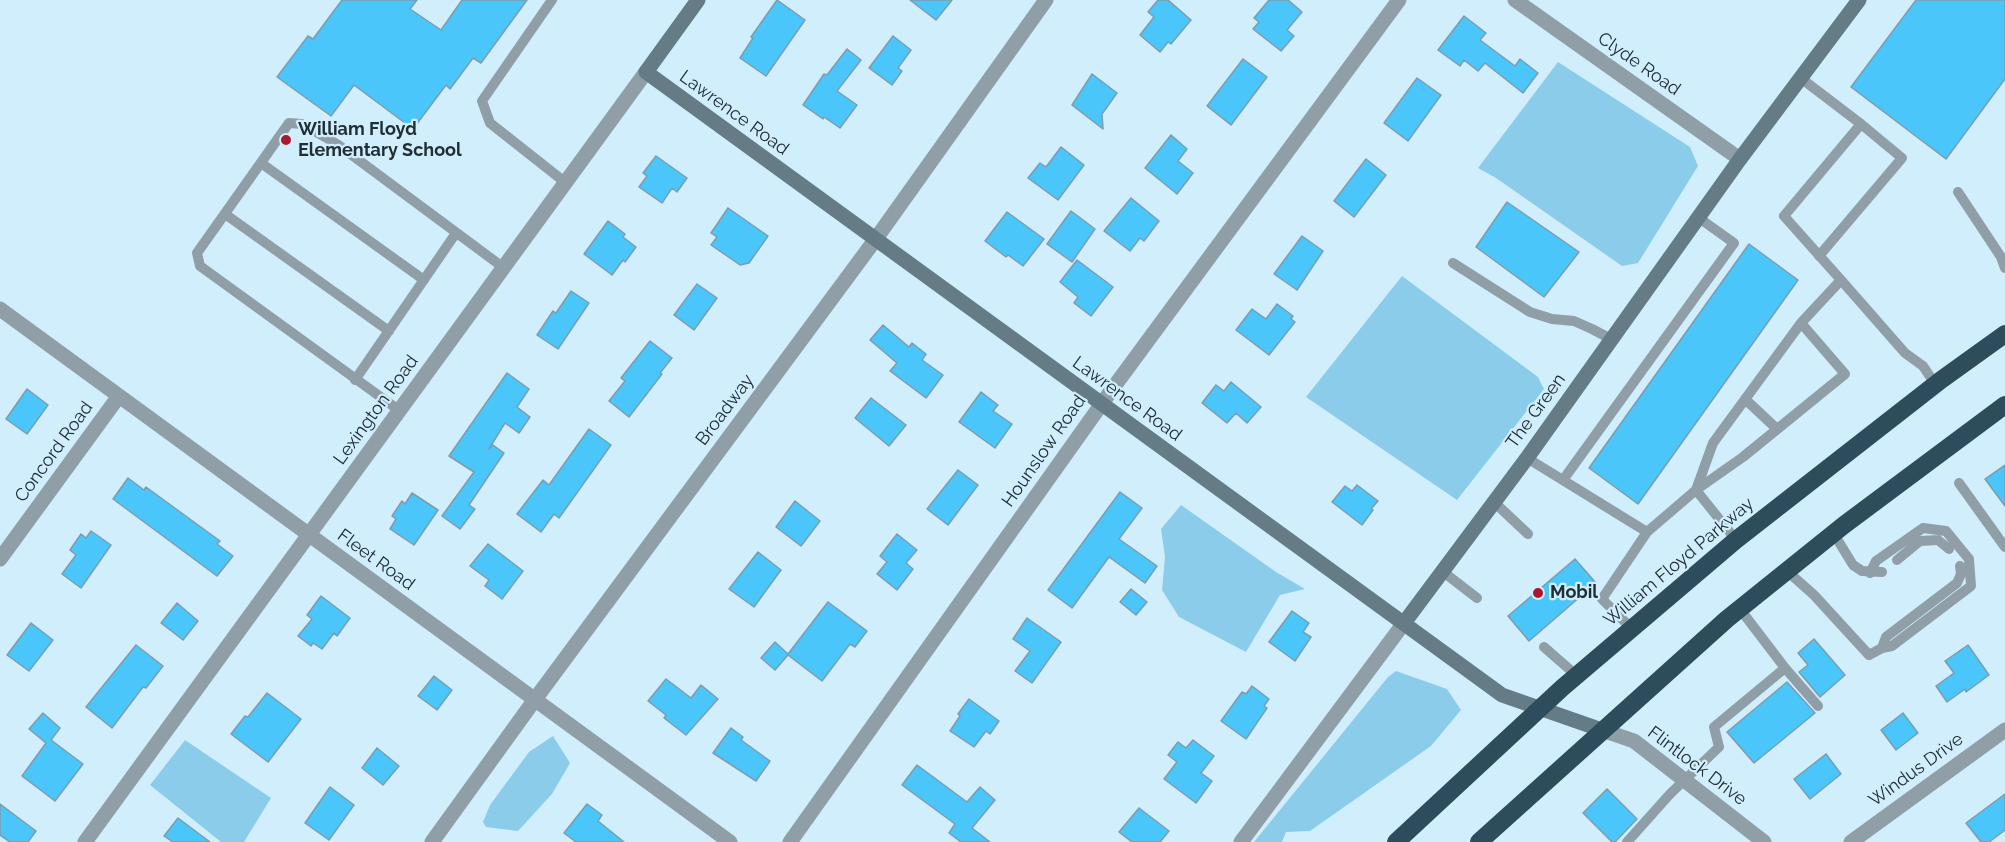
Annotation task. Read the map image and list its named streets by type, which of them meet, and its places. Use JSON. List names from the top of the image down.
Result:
{
  "streets": {
    "highway": ["William Floyd Parkway"],
    "street": [
      "Clyde Road",
      "Lawrence Road",
      "Lexington Road",
      "Broadway",
      "The Green",
      "Hounslow Road",
      "Concord Road",
      "Fleet Road",
      "Flintlock Drive",
      "Windus Drive"
    ]
  },
  "crossings": [
    ["Clyde Road", "The Green"],
    ["Lawrence Road", "Lexington Road"],
    ["Lawrence Road", "Broadway"],
    ["Lawrence Road", "The Green"],
    ["Lawrence Road", "Hounslow Road"],
    ["Lawrence Road", "William Floyd Parkway"],
    ["Lawrence Road", "Flintlock Drive"],
    ["Lexington Road", "Fleet Road"],
    ["Broadway", "Fleet Road"],
    ["Concord Road", "Fleet Road"]
  ],
  "places": ["William Floyd Elementary School", "Mobil"]
}
